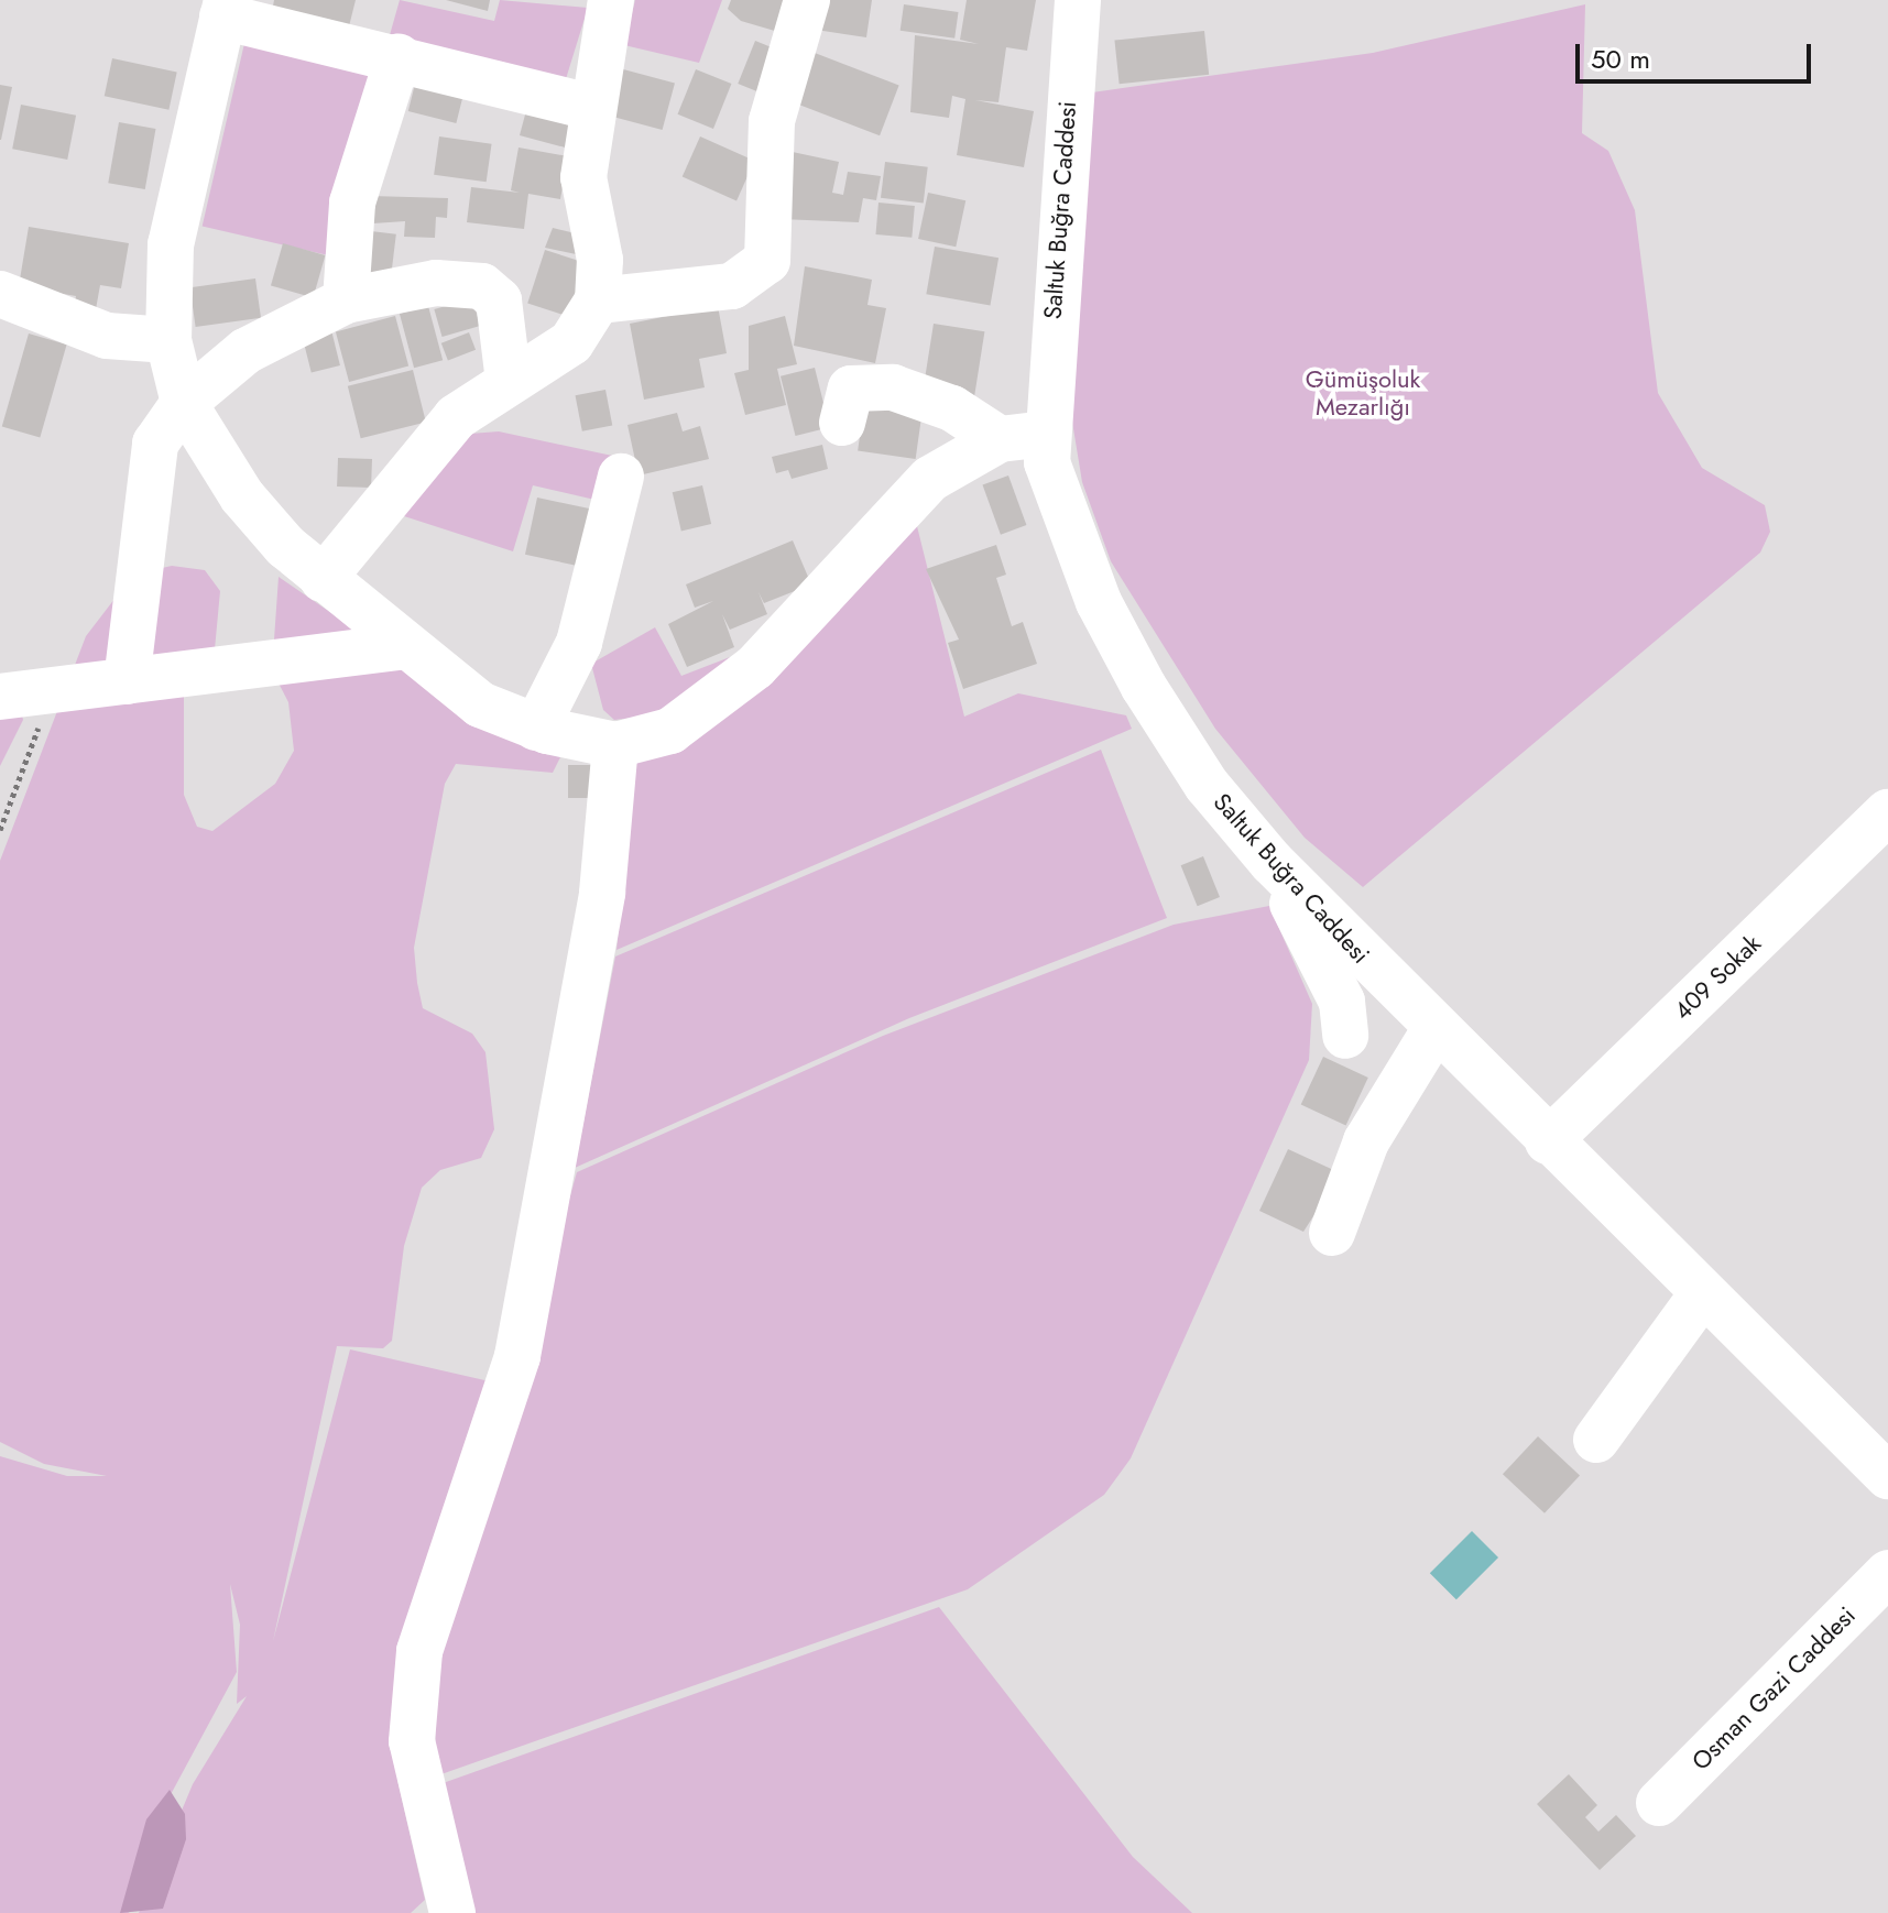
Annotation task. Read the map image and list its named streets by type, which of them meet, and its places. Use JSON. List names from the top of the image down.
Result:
{
  "streets": {
    "street": ["Saltuk Buğra Caddesi", "409 Sokak", "Osman Gazi Caddesi"]
  },
  "crossings": [
    ["Saltuk Buğra Caddesi", "409 Sokak"]
  ],
  "parks": ["Gümüşoluk Mezarlığı"],
  "scale_bar": "50 m"
}
